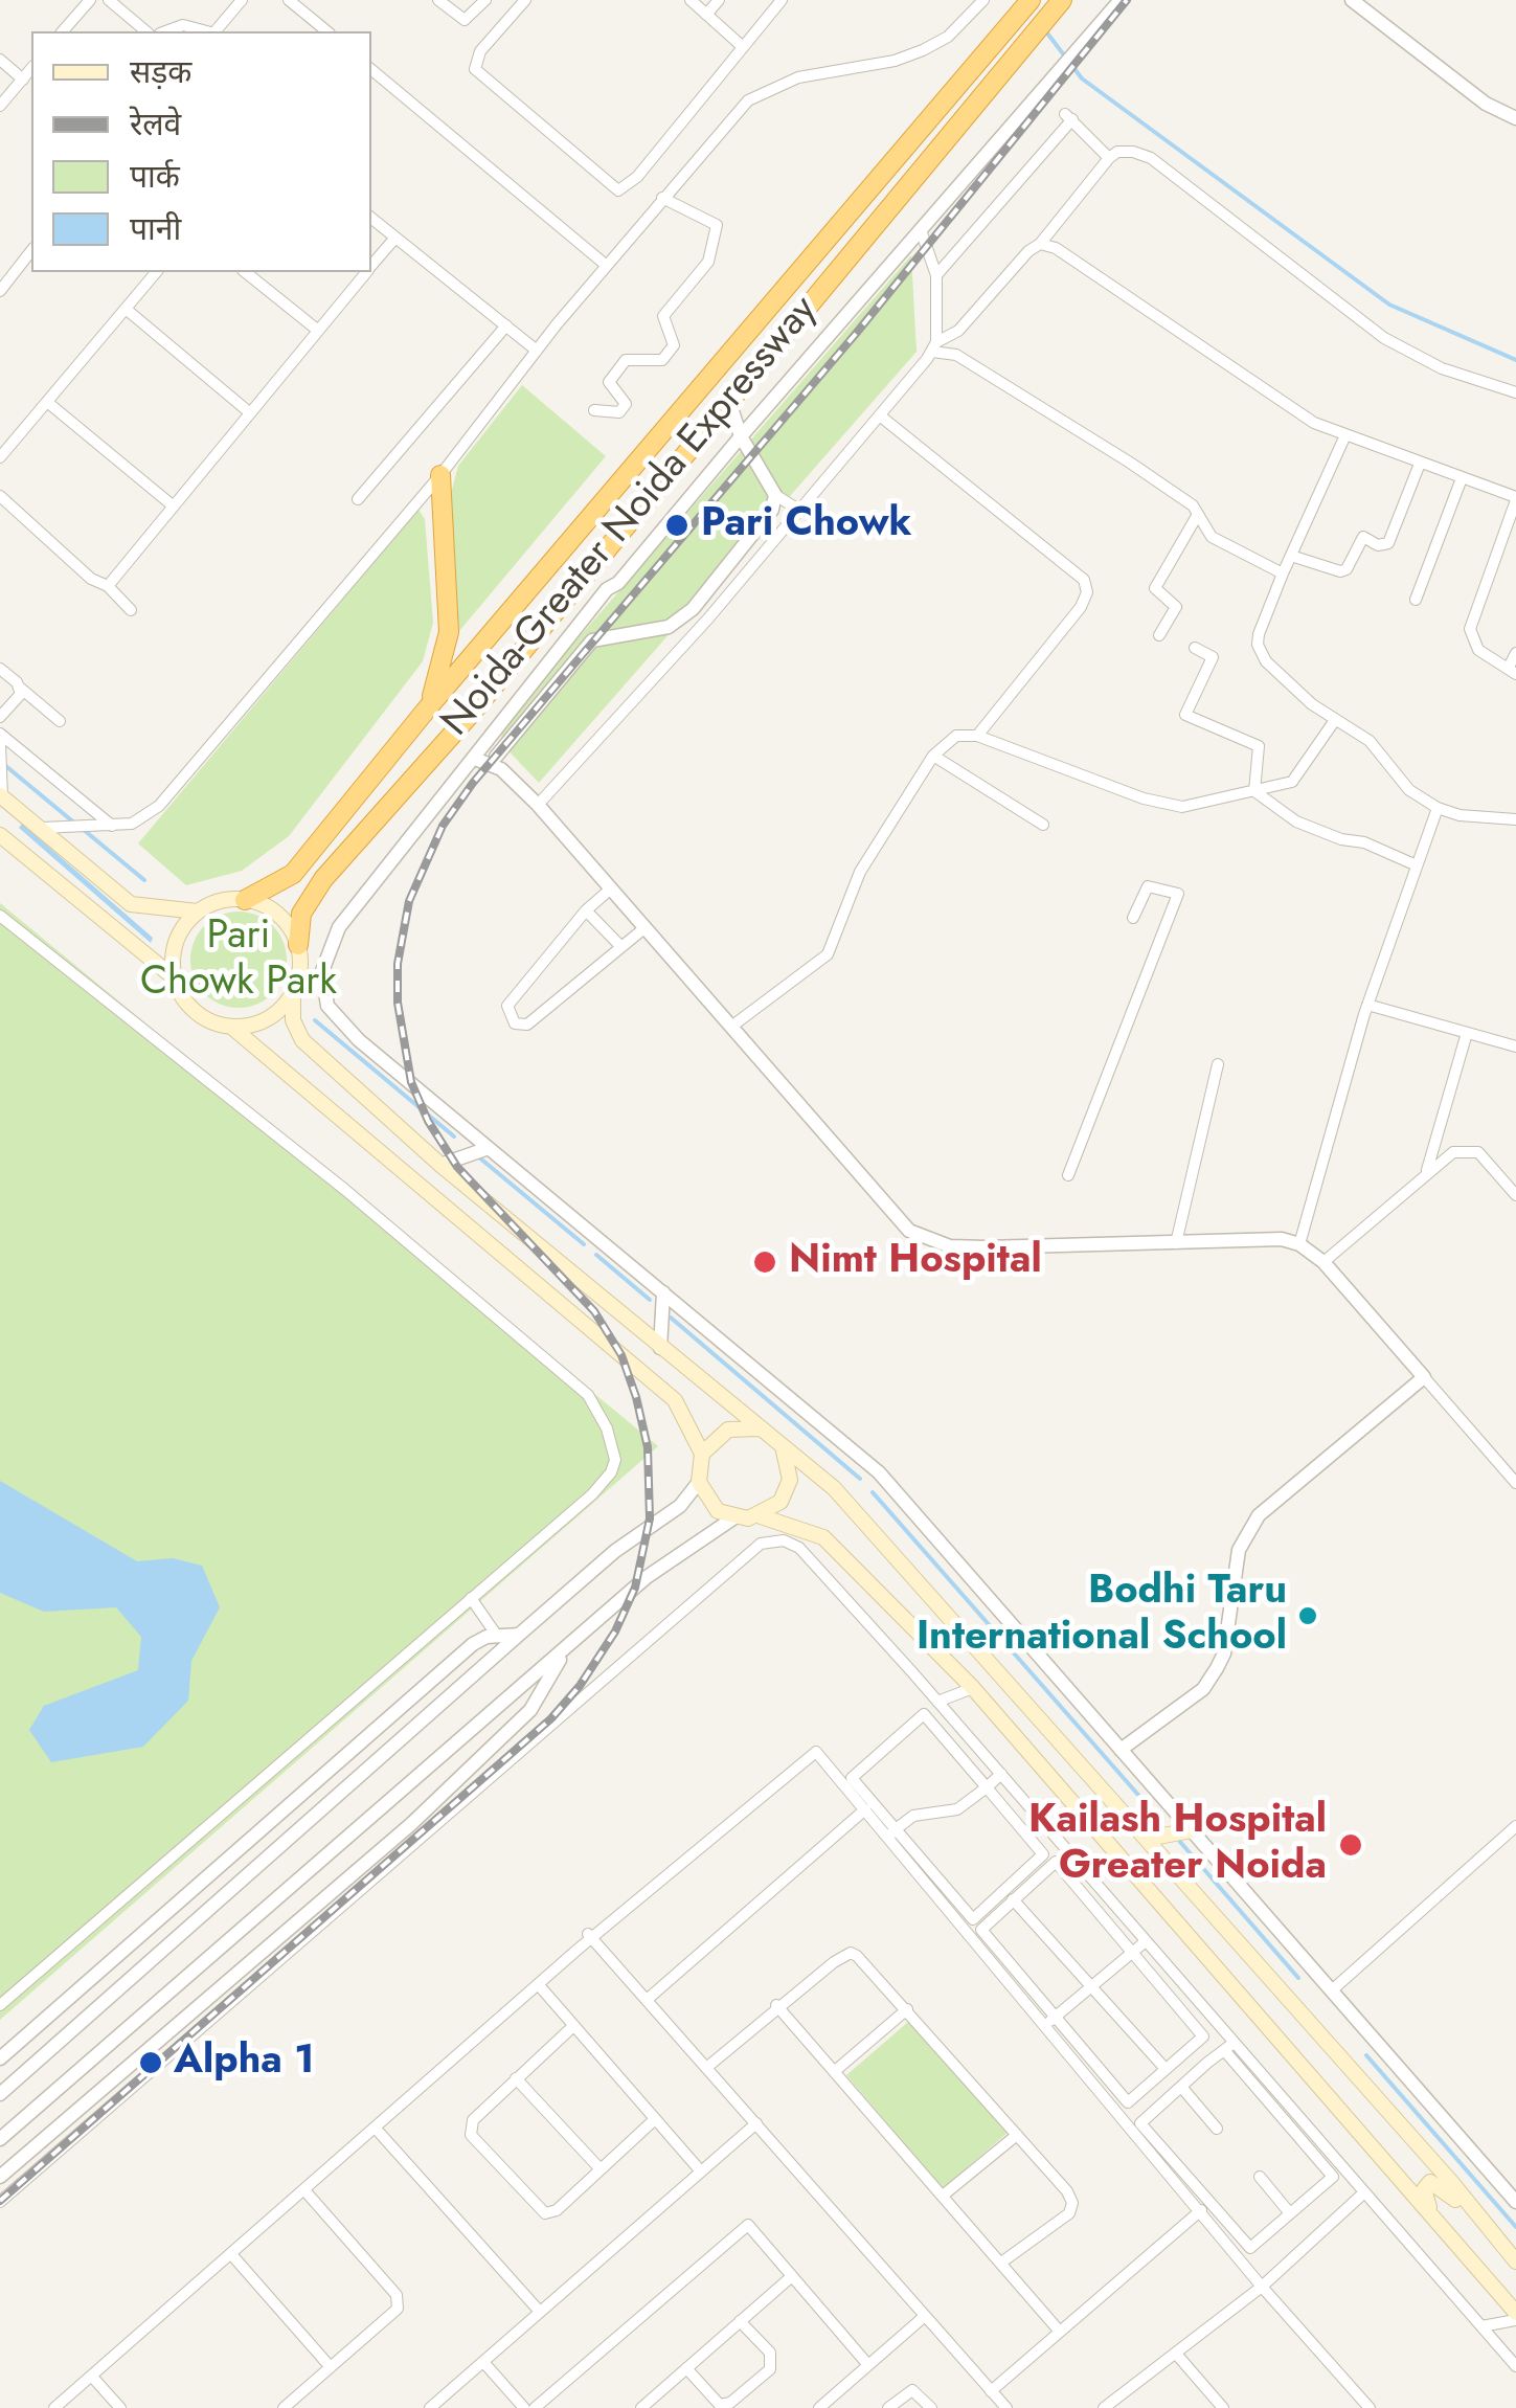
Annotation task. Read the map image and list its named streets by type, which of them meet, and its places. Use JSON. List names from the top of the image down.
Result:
{
  "streets": {
    "highway": ["Noida-Greater Noida Expressway"]
  },
  "parks": ["Pari Chowk Park"],
  "places": [
    "Pari Chowk",
    "Nimt Hospital",
    "Bodhi Taru International School",
    "Kailash Hospital Greater Noida",
    "Alpha 1"
  ],
  "legend": [
    "सड़क",
    "रेलवे",
    "पार्क",
    "पानी"
  ]
}
